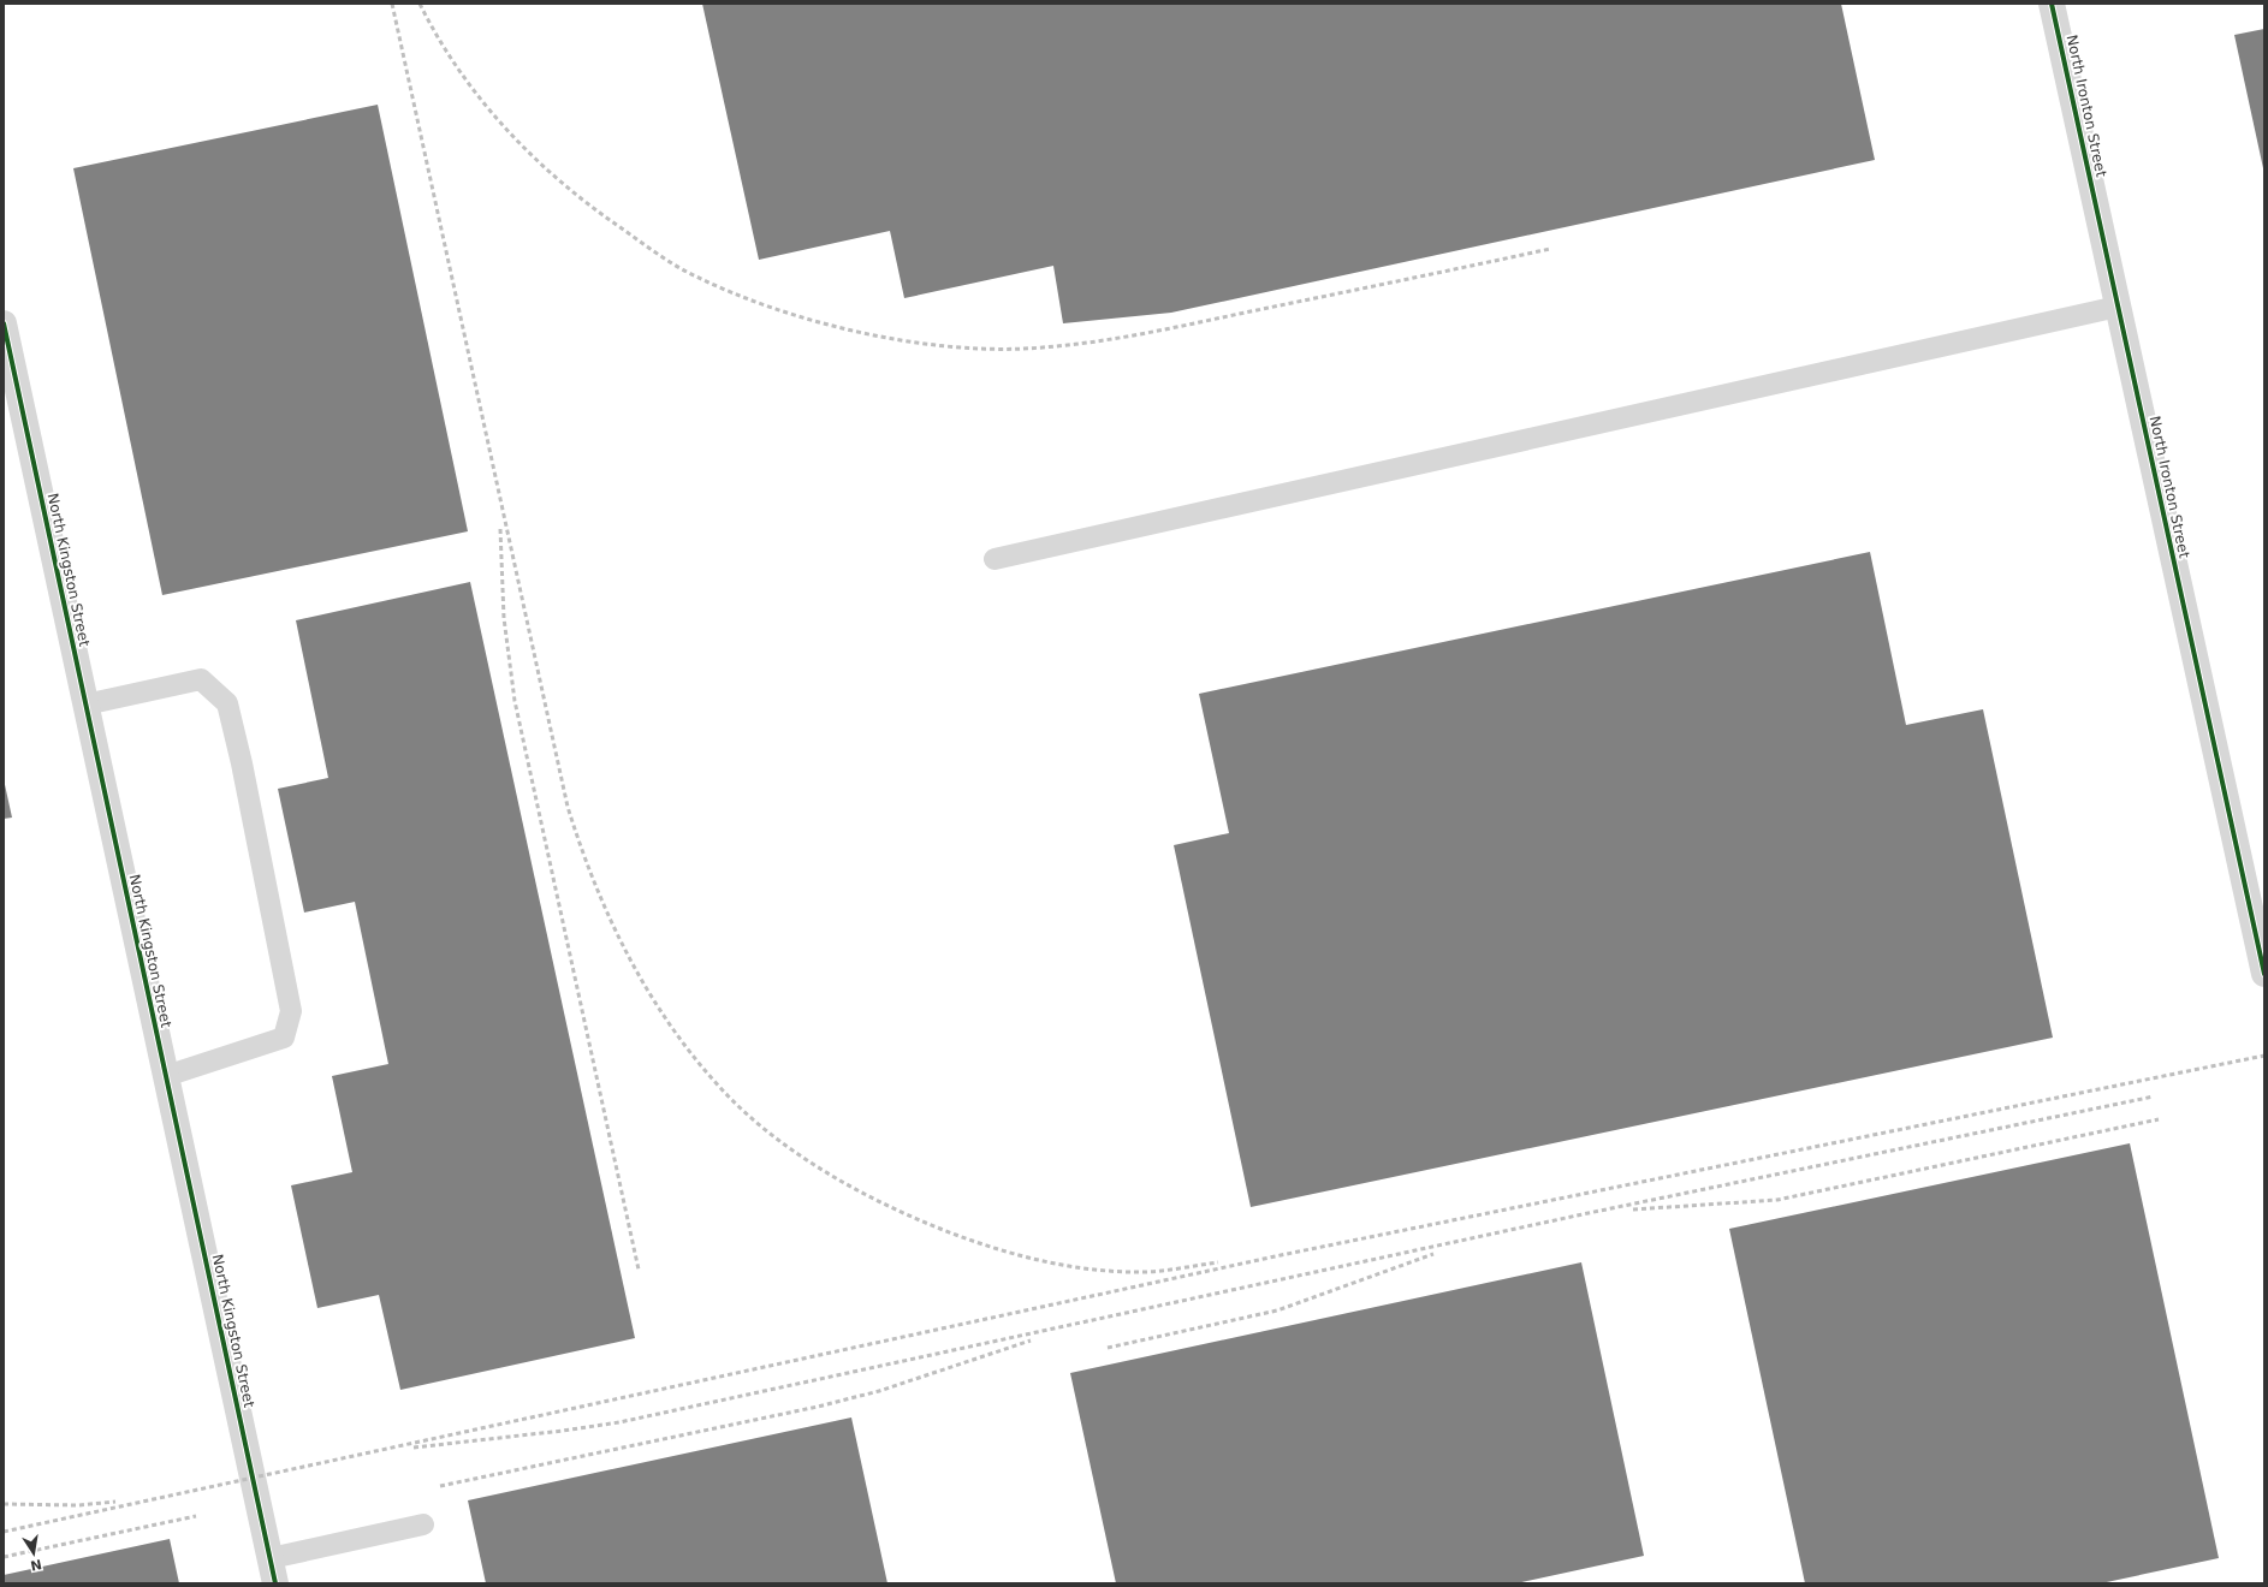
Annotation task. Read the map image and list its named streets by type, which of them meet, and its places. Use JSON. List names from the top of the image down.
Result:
{
  "streets": {
    "street": ["North Ironton Street", "North Kingston Street"]
  },
  "north": "bottom"
}
